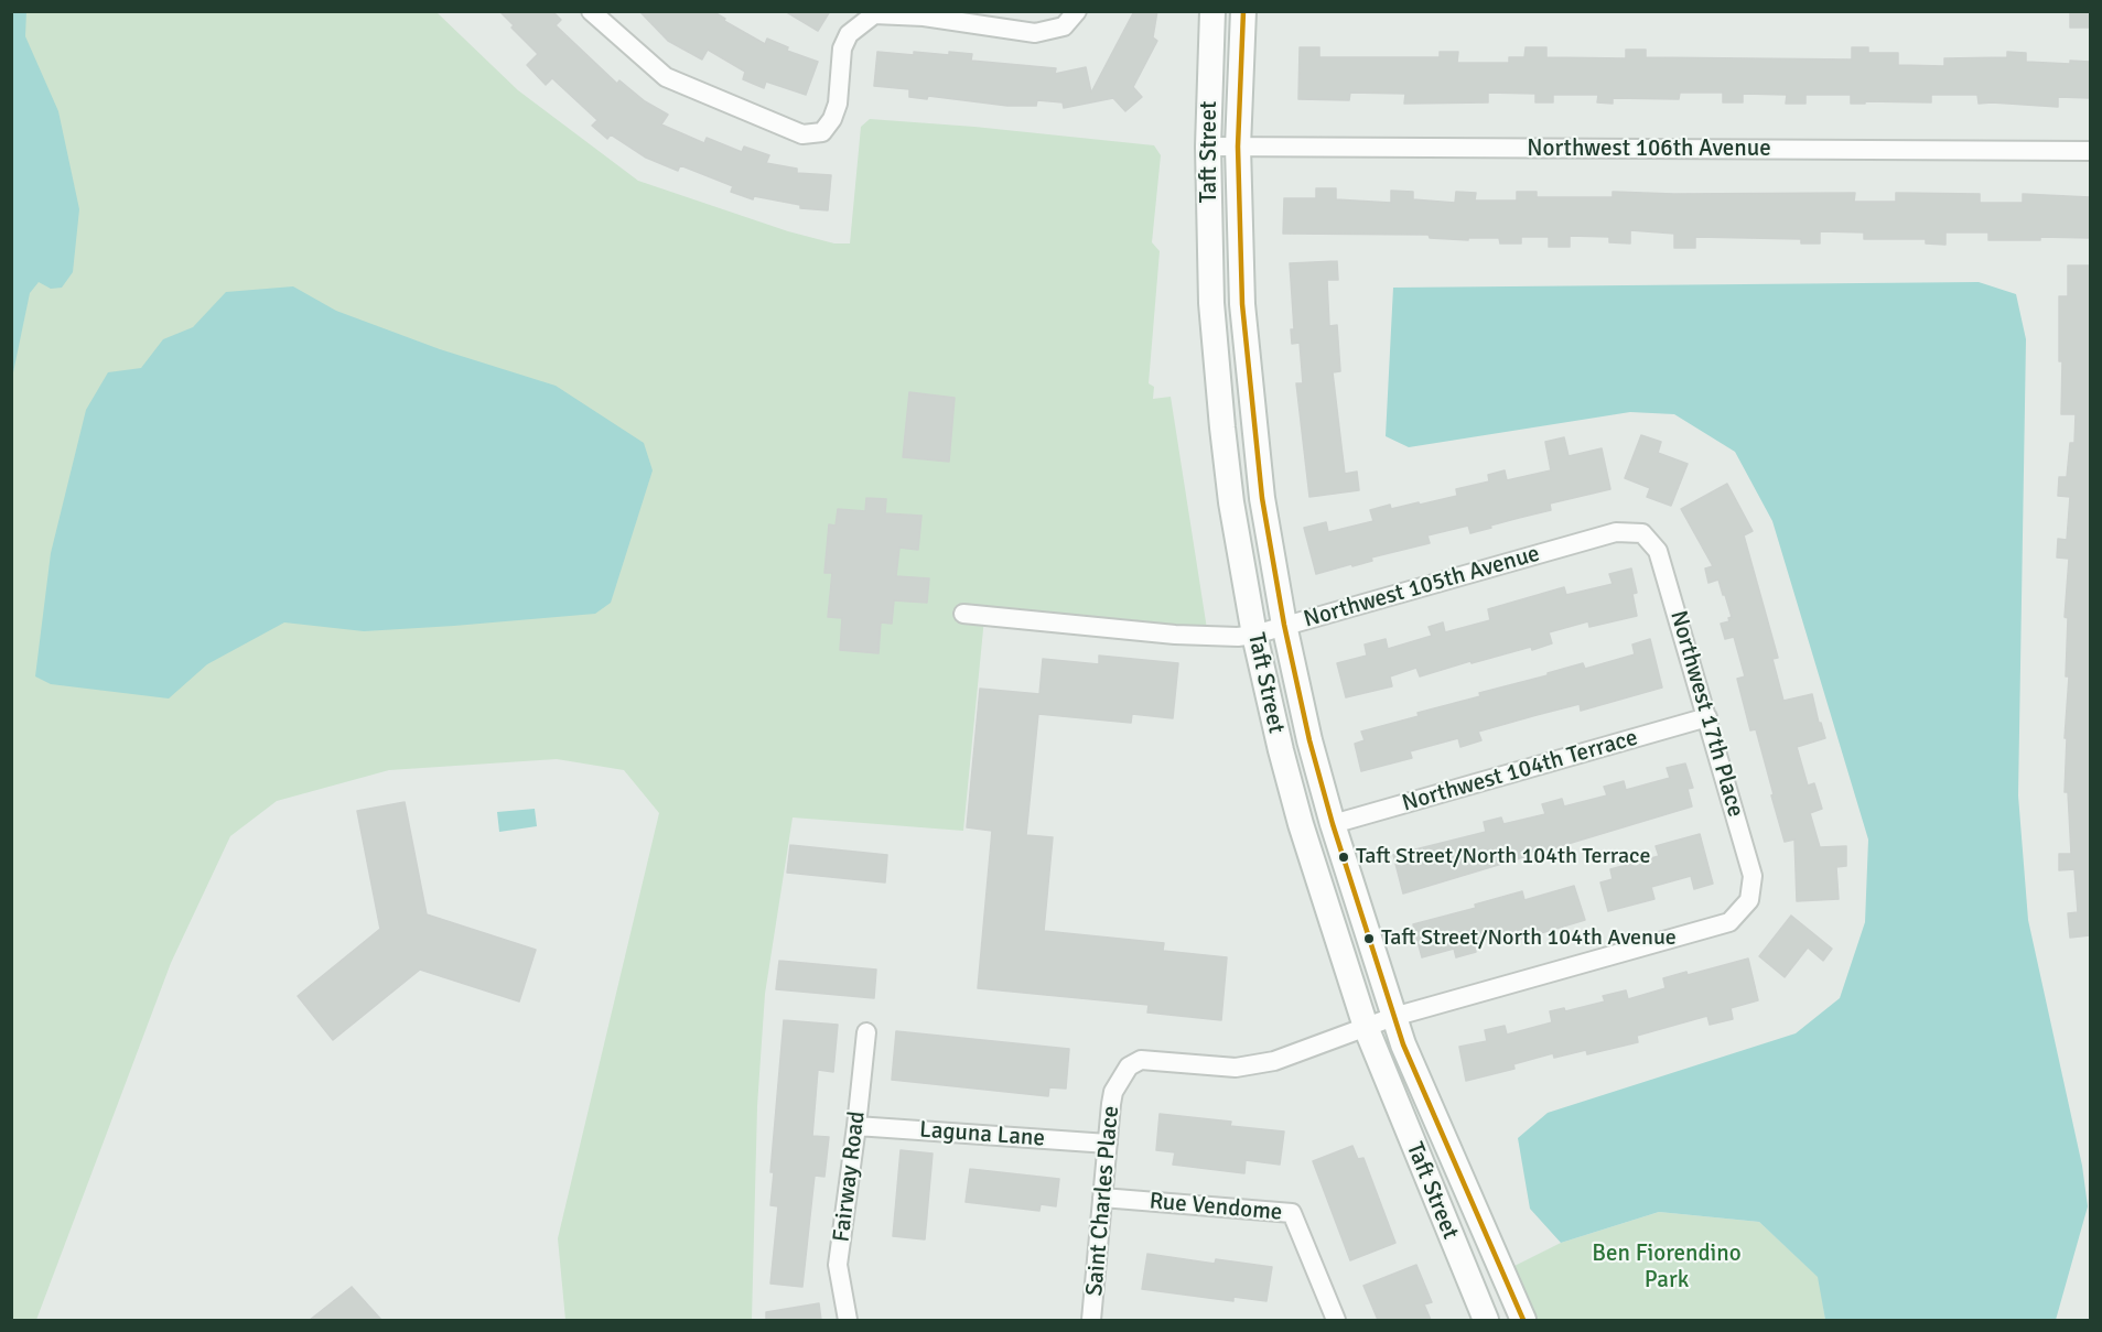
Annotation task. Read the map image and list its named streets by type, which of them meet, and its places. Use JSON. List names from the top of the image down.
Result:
{
  "streets": {
    "street": [
      "Northwest 106th Avenue",
      "Taft Street",
      "Northwest 105th Avenue",
      "Northwest 17th Place",
      "Northwest 104th Terrace",
      "Laguna Lane",
      "Fairway Road",
      "Saint Charles Place",
      "Rue Vendome"
    ]
  },
  "crossings": [
    ["Northwest 106th Avenue", "Taft Street"],
    ["Taft Street", "Northwest 105th Avenue"],
    ["Taft Street", "Northwest 17th Place"],
    ["Taft Street", "Northwest 104th Terrace"],
    ["Taft Street", "Saint Charles Place"],
    ["Northwest 105th Avenue", "Northwest 17th Place"],
    ["Northwest 17th Place", "Northwest 104th Terrace"],
    ["Northwest 17th Place", "Saint Charles Place"],
    ["Laguna Lane", "Fairway Road"],
    ["Laguna Lane", "Saint Charles Place"],
    ["Saint Charles Place", "Rue Vendome"]
  ],
  "parks": ["Ben Fiorendino Park"],
  "places": ["Taft Street/North 104th Terrace", "Taft Street/North 104th Avenue"]
}
